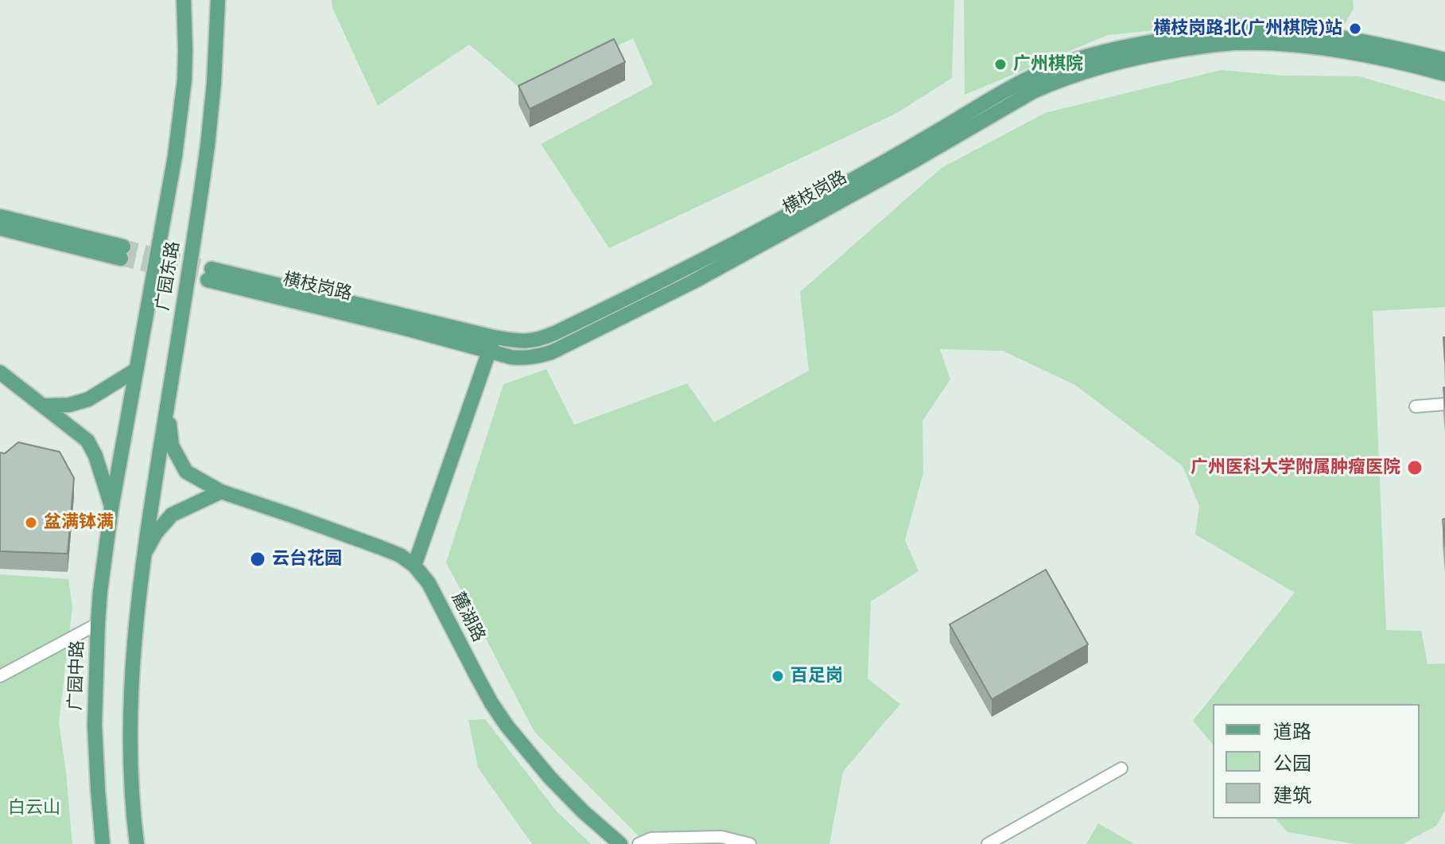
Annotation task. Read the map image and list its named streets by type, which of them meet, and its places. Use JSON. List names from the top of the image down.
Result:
{
  "streets": {
    "main road": [
      "横枝岗路",
      "广园东路",
      "麓湖路",
      "广园中路"
    ]
  },
  "crossings": [
    ["广园东路", "麓湖路"],
    ["广园东路", "广园中路"]
  ],
  "parks": ["白云山"],
  "places": [
    "横枝岗路北(广州棋院)站",
    "广州棋院",
    "广州医科大学附属肿瘤医院",
    "盆满钵满",
    "云台花园",
    "百足岗"
  ],
  "legend": ["道路", "公园", "建筑"]
}
